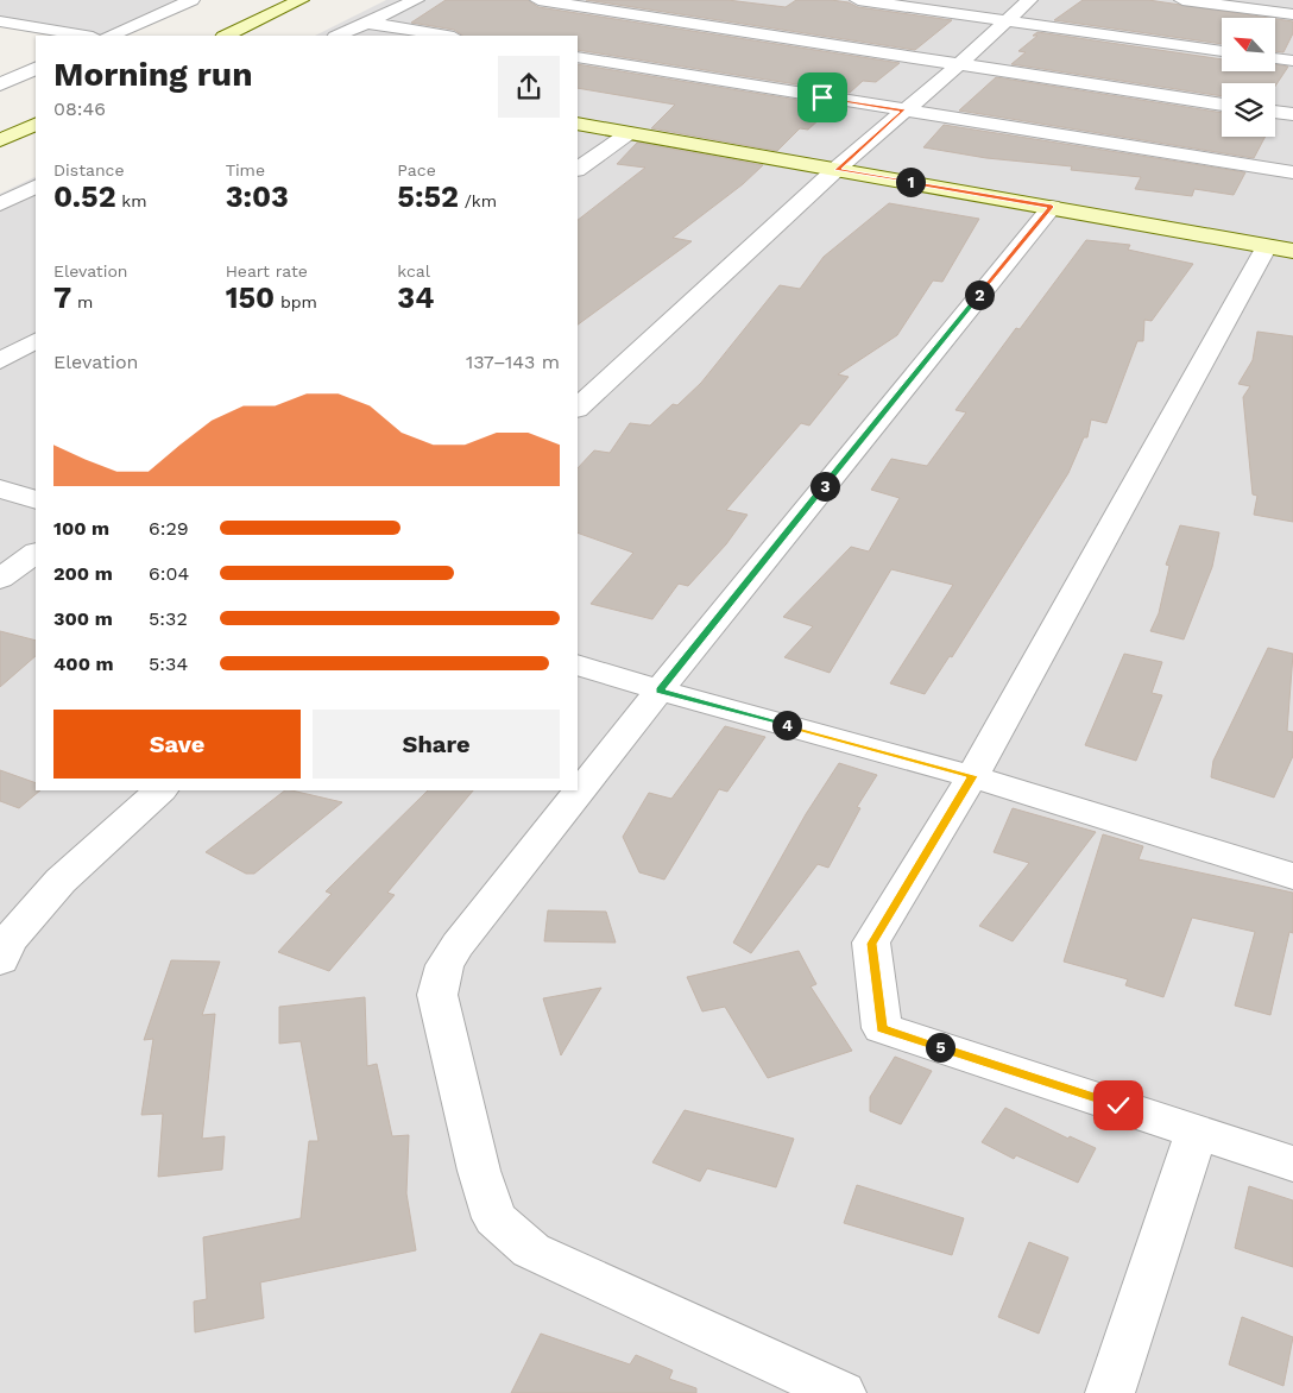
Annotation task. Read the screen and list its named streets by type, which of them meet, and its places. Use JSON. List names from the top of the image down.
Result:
{
  "north": "top left",
  "page": {
    "heading": ["Morning run", "08:46"],
    "stats": [
      ["Distance", "0.52 km"],
      ["Time", "3:03"],
      ["Pace", "5:52 /km"],
      ["Elevation", "7 m"],
      ["Heart rate", "150 bpm"],
      ["kcal", "34"]
    ],
    "pins": [
      "1",
      "2",
      "3",
      "4",
      "5"
    ],
    "chart": ["Elevation", "137–143 m"],
    "list": [
      {
        "name": "100 m",
        "note": "6:29"
      },
      {
        "name": "200 m",
        "note": "6:04"
      },
      {
        "name": "300 m",
        "note": "5:32"
      },
      {
        "name": "400 m",
        "note": "5:34"
      }
    ],
    "buttons": ["Save", "Share"]
  }
}
